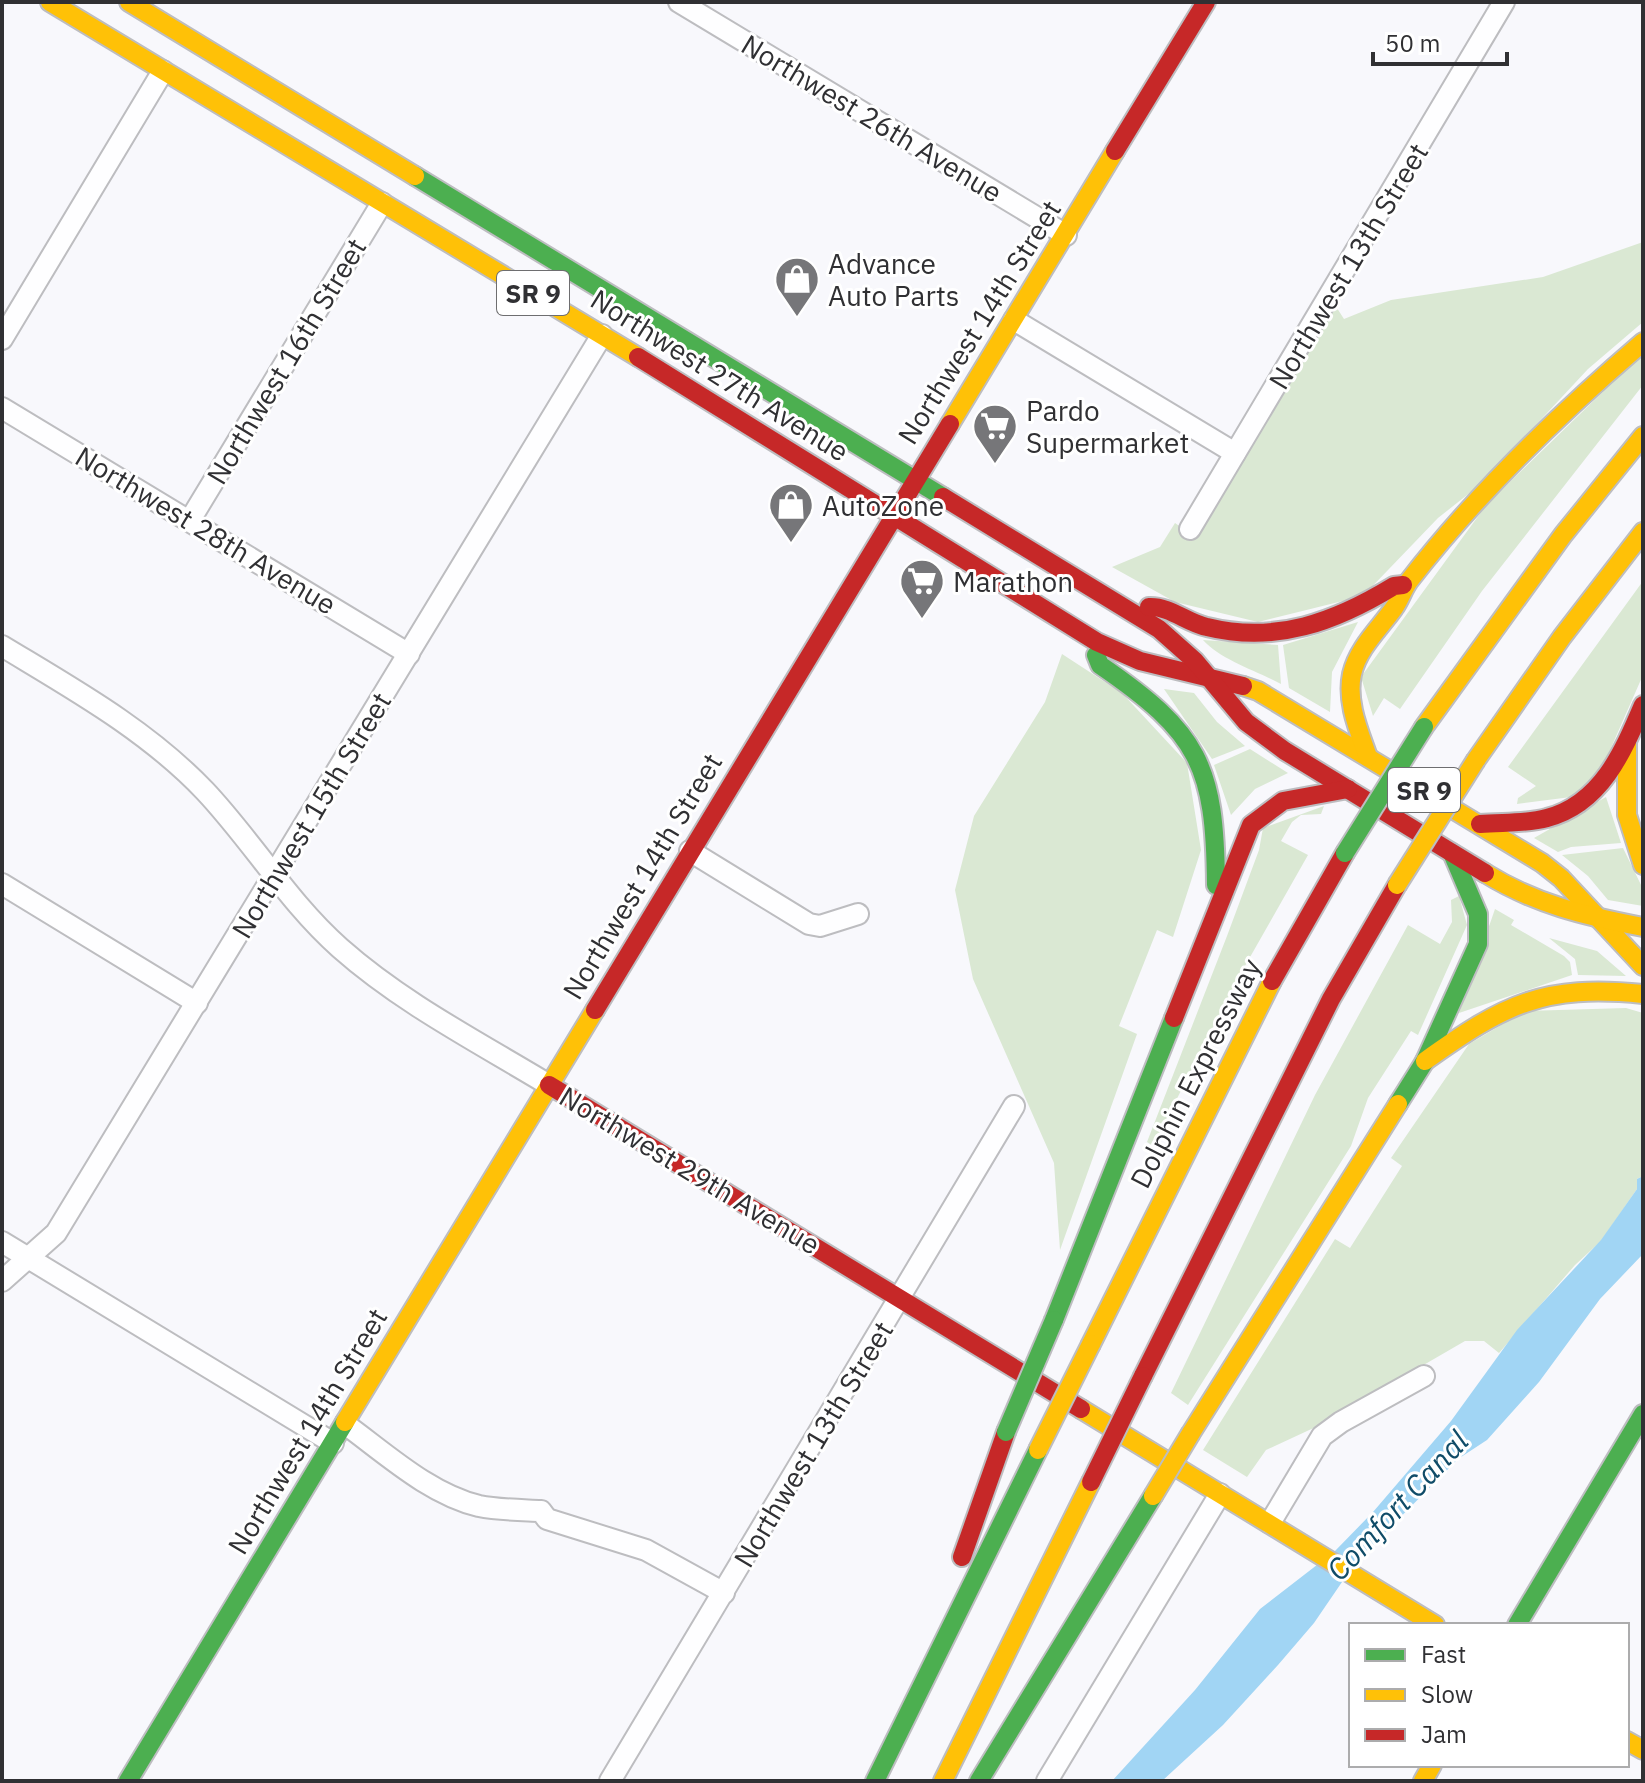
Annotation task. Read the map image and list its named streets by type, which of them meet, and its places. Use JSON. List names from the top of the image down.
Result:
{
  "streets": {
    "main road": [
      "SR 9",
      "Northwest 14th Street",
      "Northwest 27th Avenue",
      "Dolphin Expressway",
      "Northwest 29th Avenue"
    ],
    "street": [
      "Northwest 26th Avenue",
      "Northwest 13th Street",
      "Northwest 16th Street",
      "Northwest 28th Avenue",
      "Northwest 15th Street"
    ]
  },
  "crossings": [
    ["Northwest 26th Avenue", "Northwest 14th Street"],
    ["Northwest 13th Street", "Northwest 29th Avenue"],
    ["Northwest 14th Street", "Northwest 27th Avenue"],
    ["Northwest 14th Street", "Northwest 29th Avenue"],
    ["Northwest 16th Street", "Northwest 27th Avenue"],
    ["Northwest 16th Street", "Northwest 28th Avenue"],
    ["Northwest 27th Avenue", "Northwest 15th Street"],
    ["Northwest 28th Avenue", "Northwest 15th Street"],
    ["Northwest 15th Street", "Northwest 29th Avenue"]
  ],
  "water": ["Comfort Canal"],
  "places": {
    "shop": ["Advance Auto Parts", "AutoZone"],
    "supermarket": ["Pardo Supermarket", "Marathon"]
  },
  "legend": ["Fast", "Slow", "Jam"],
  "scale_bar": "50 m"
}
